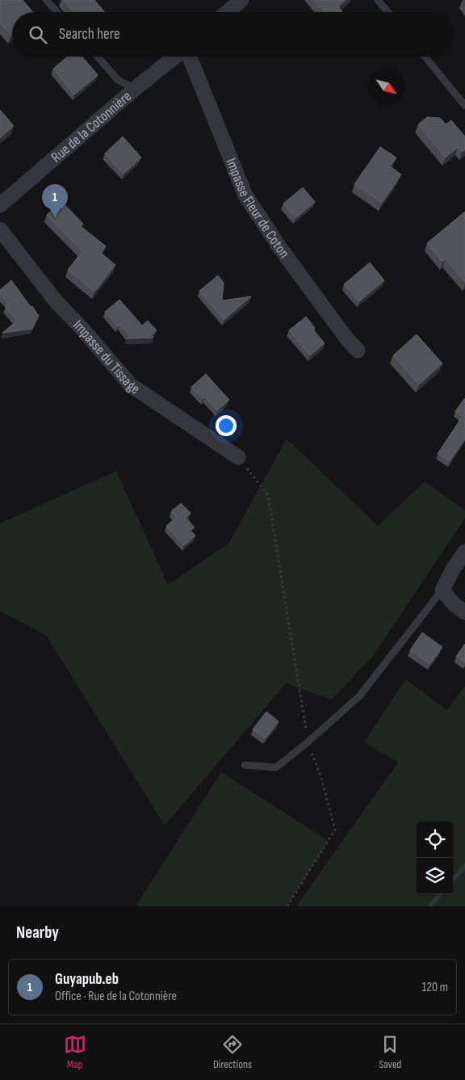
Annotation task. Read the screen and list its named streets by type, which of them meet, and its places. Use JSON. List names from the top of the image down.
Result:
{
  "streets": {
    "street": ["Rue de la Cotonnière", "Impasse Fleur de Coton", "Impasse du Tissage"]
  },
  "north": "bottom right",
  "page": {
    "search": "Search here",
    "pins": "1",
    "heading": "Nearby",
    "list": [
      {
        "mark": "1",
        "name": "Guyapub.eb",
        "note": "Office · Rue de la Cotonnière",
        "value": "120 m"
      }
    ],
    "nav": ["Map", "Directions", "Saved"]
  }
}
